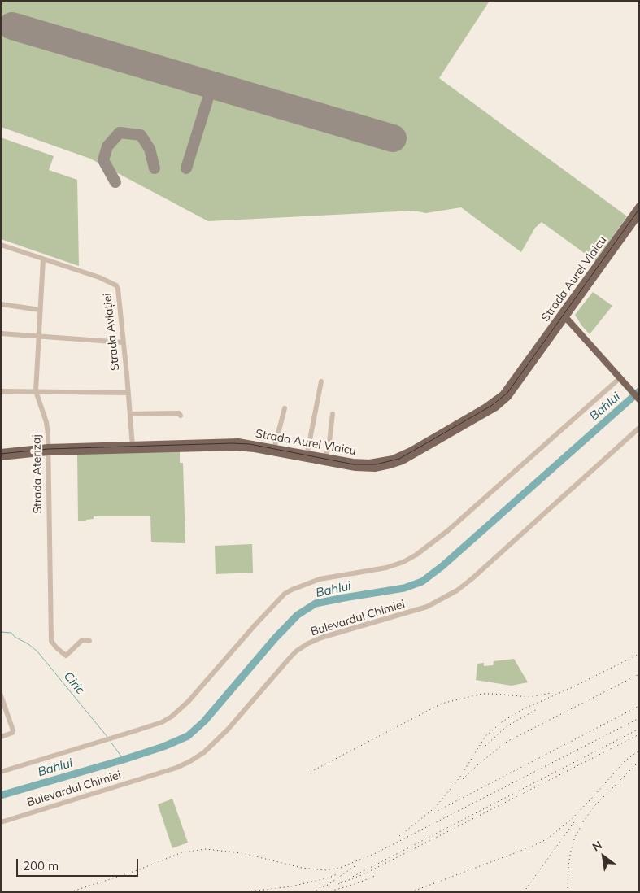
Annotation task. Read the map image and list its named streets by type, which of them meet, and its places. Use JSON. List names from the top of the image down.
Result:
{
  "streets": {
    "main road": ["Strada Aurel Vlaicu"],
    "street": ["Strada Aviației", "Strada Aterizaj", "Bulevardul Chimiei"]
  },
  "crossings": [
    ["Strada Aurel Vlaicu", "Strada Aviației"],
    ["Strada Aurel Vlaicu", "Strada Aterizaj"],
    ["Strada Aviației", "Strada Aterizaj"]
  ],
  "water": ["Bahlui", "Ciric"],
  "scale_bar": "200 m",
  "north": "top left"
}
